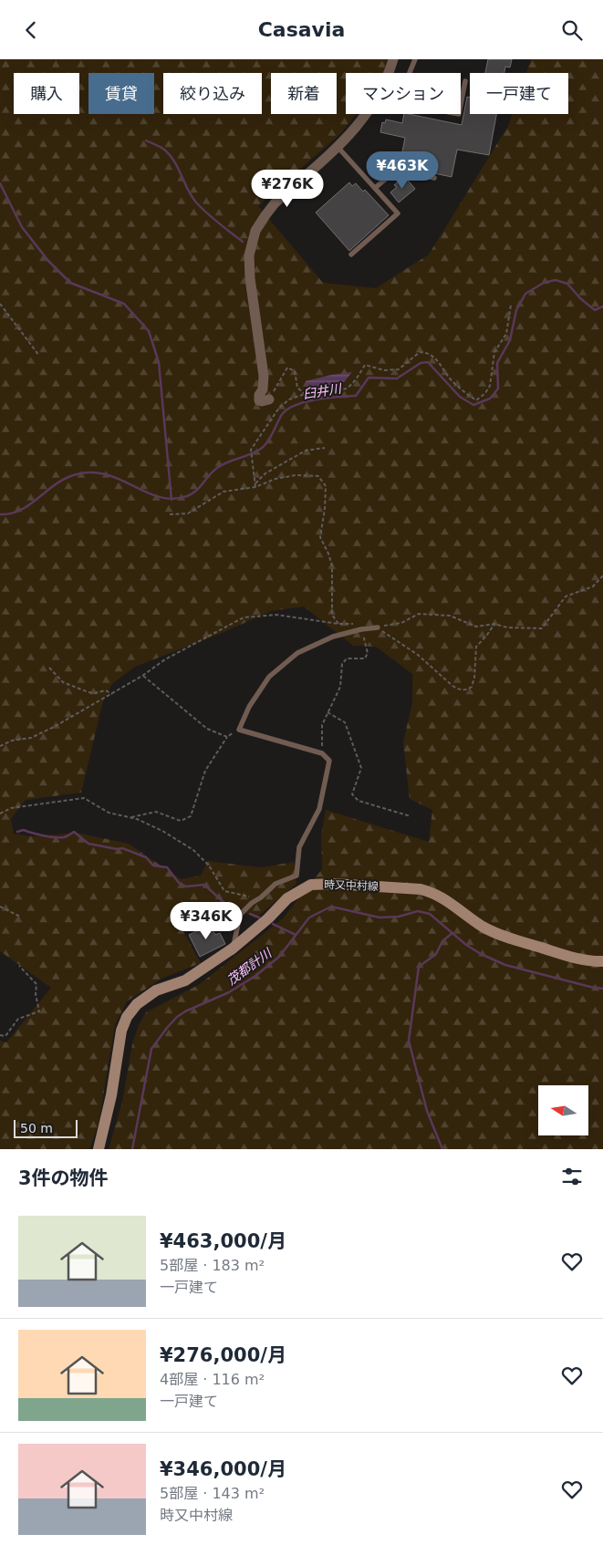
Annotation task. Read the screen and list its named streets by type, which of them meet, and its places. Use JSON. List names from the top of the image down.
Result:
{
  "streets": {
    "main road": ["時又中村線"]
  },
  "water": ["臼井川", "茂都計川"],
  "scale_bar": "50 m",
  "north": "left",
  "page": {
    "header": "Casavia",
    "chip": [
      "購入",
      "賃貸",
      "絞り込み",
      "新着",
      "マンション",
      "一戸建て"
    ],
    "price": ["¥463K", "¥276K", "¥346K"],
    "scale": "50 m",
    "heading": "3件の物件",
    "list": [
      {
        "name": "¥463,000/月",
        "note": "5部屋 · 183 m² · 一戸建て"
      },
      {
        "name": "¥276,000/月",
        "note": "4部屋 · 116 m² · 一戸建て"
      },
      {
        "name": "¥346,000/月",
        "note": "5部屋 · 143 m² · 時又中村線"
      }
    ]
  }
}
